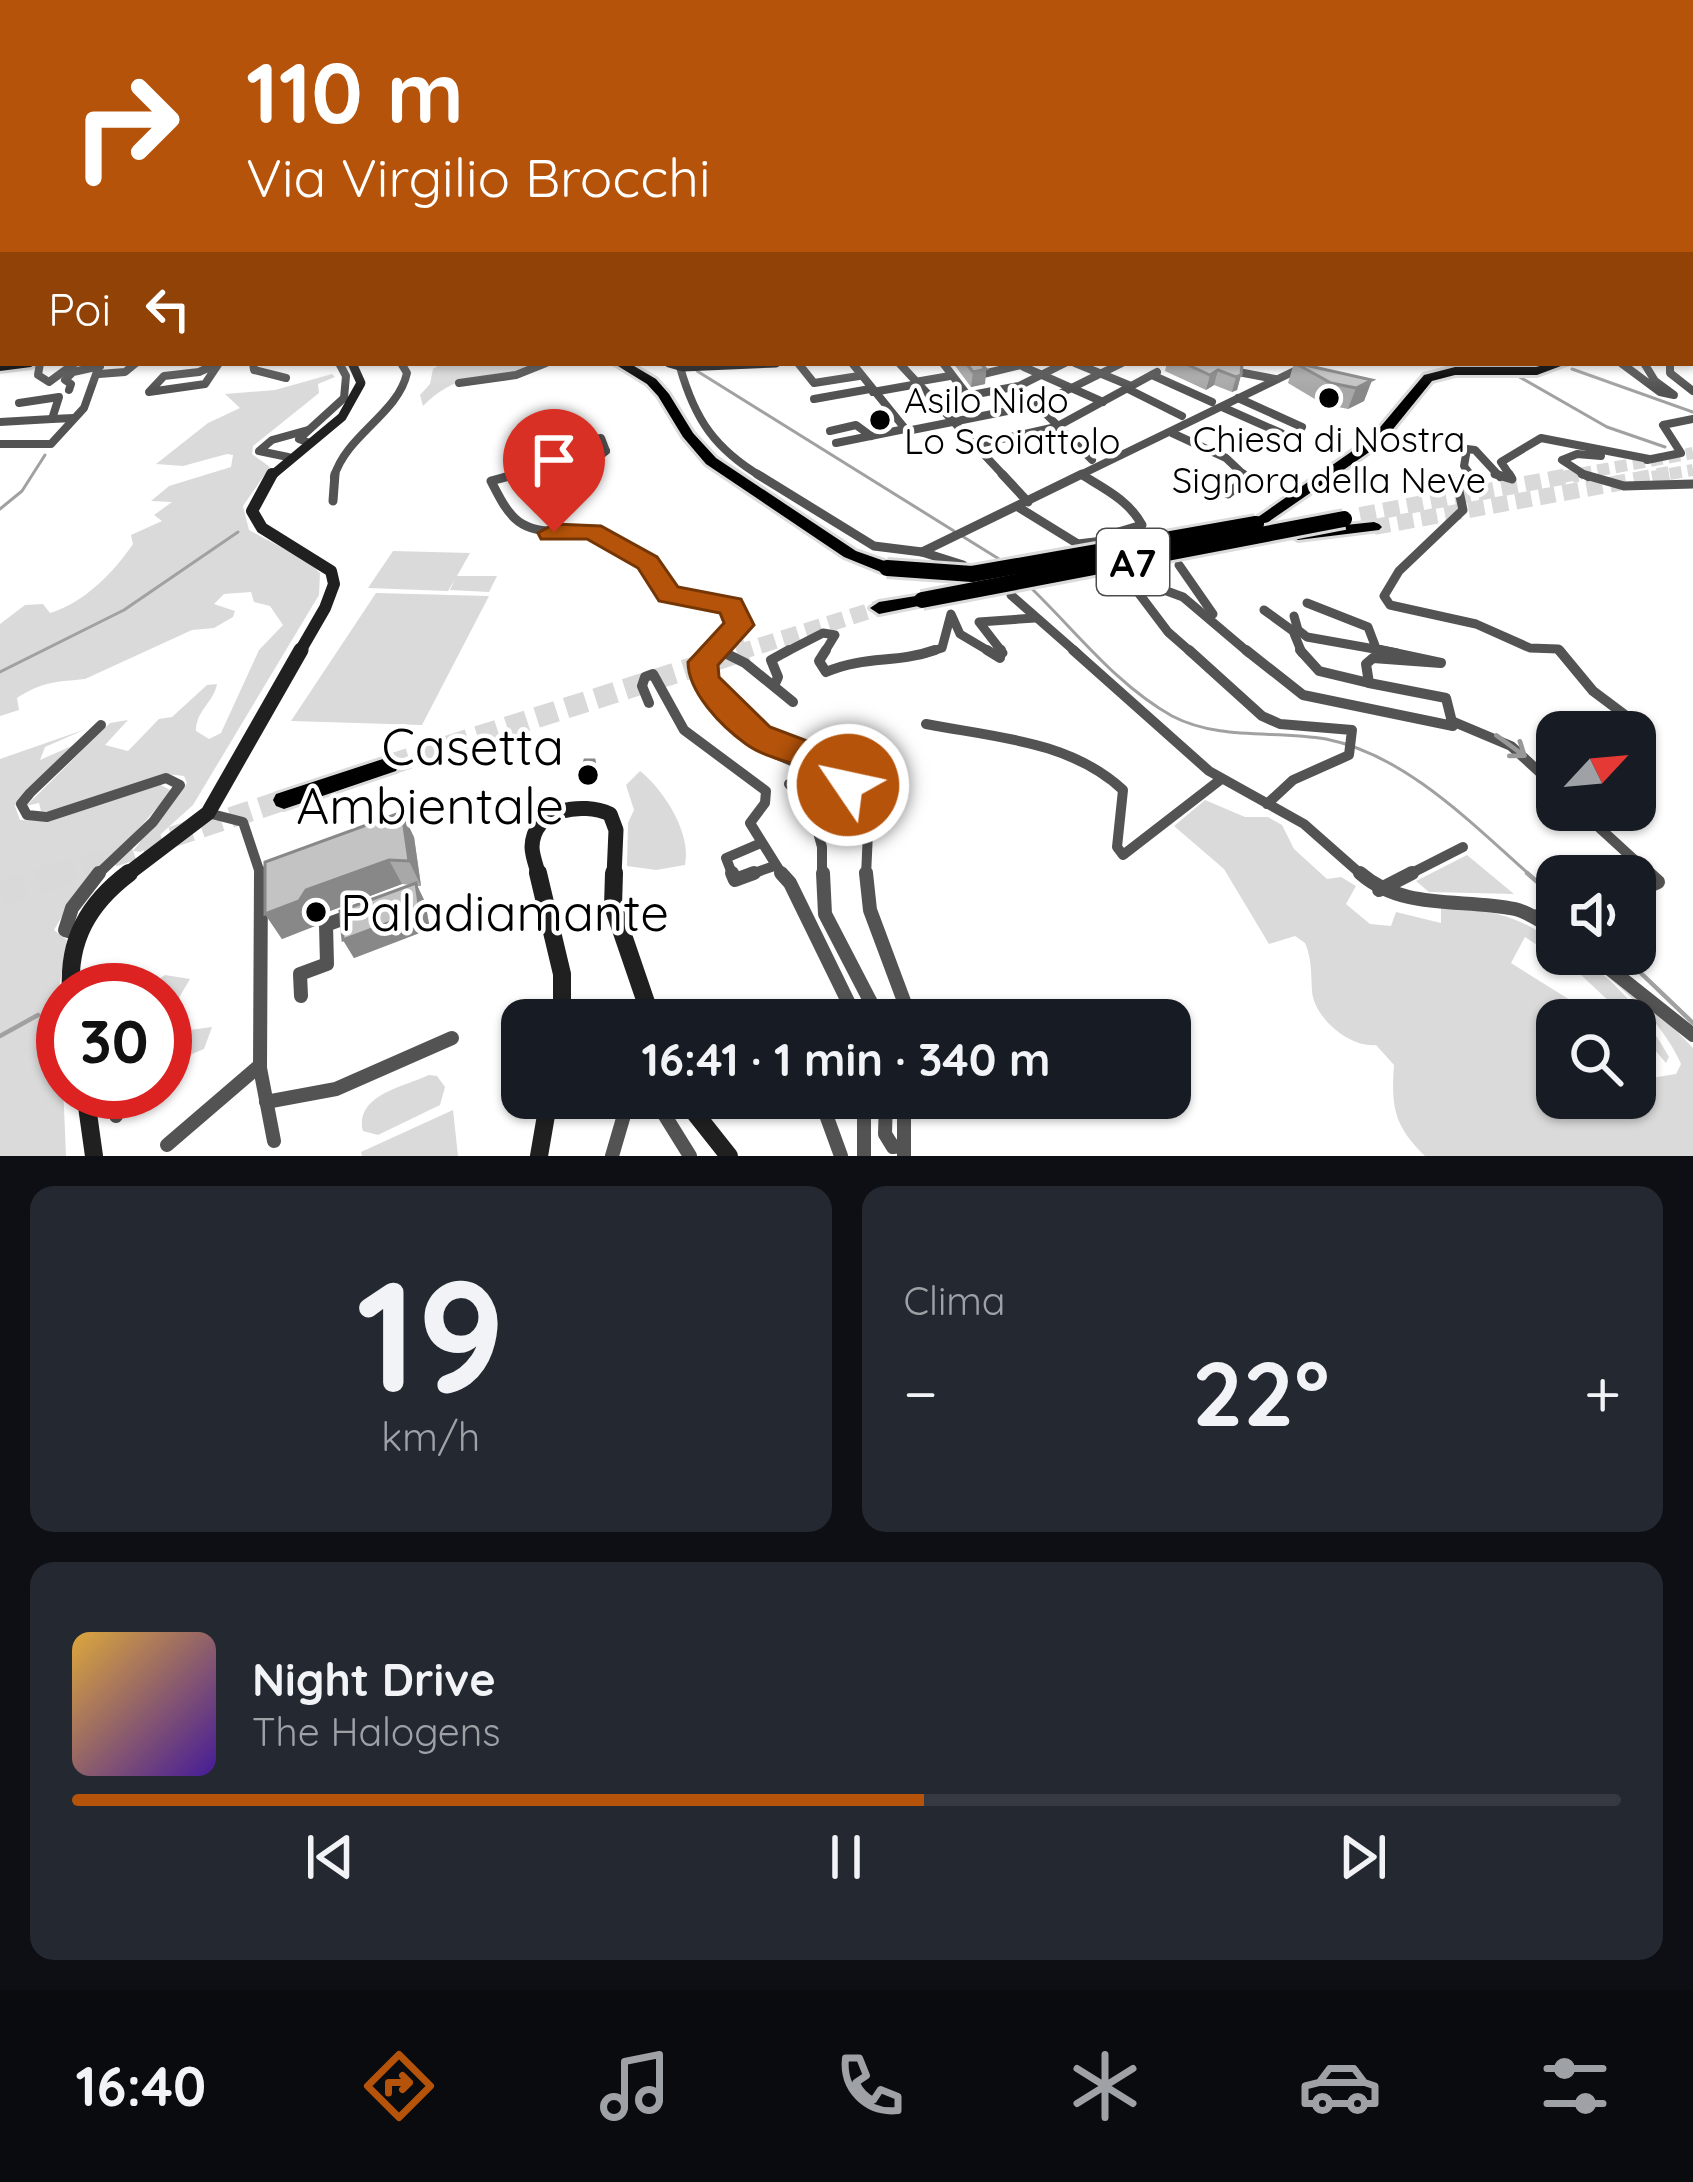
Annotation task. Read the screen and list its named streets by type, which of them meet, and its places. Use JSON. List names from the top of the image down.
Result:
{
  "streets": {
    "highway": ["A7"]
  },
  "places": [
    "Chiesa di Nostra Signora della Neve",
    "Asilo Nido Lo Scoiattolo",
    "Casetta Ambientale",
    "Paladiamante"
  ],
  "north": "top right",
  "page": {
    "turn": ["110 m", "Via Virgilio Brocchi"],
    "then": "Poi",
    "limit": "30",
    "trip": "16:41 · 1 min · 340 m",
    "tile": [
      ["19", "km/h"],
      "Clima"
    ],
    "heat": ["−", "22°", "+"],
    "song": ["Night Drive", "The Halogens"],
    "tabs": "16:40"
  }
}
